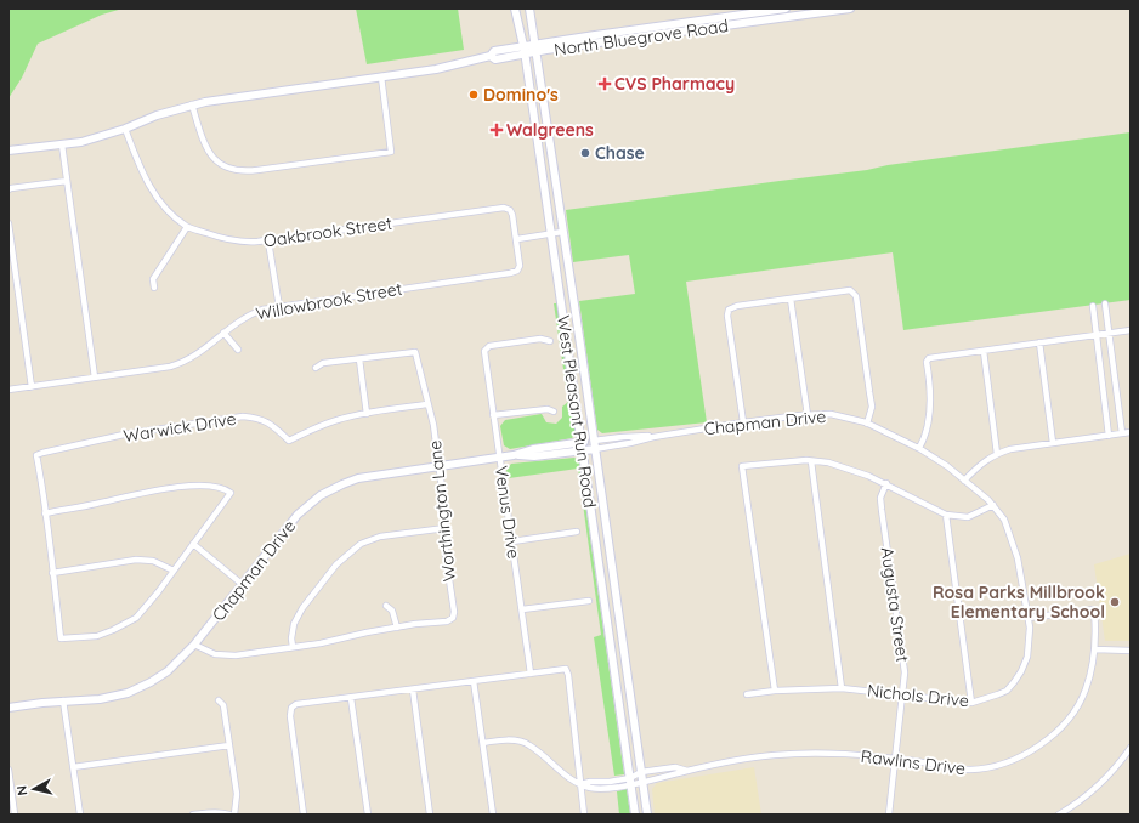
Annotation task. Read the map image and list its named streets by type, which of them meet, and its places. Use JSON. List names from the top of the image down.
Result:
{
  "streets": {
    "main road": ["North Bluegrove Road", "West Pleasant Run Road", "Chapman Drive"],
    "street": [
      "Oakbrook Street",
      "Willowbrook Street",
      "Warwick Drive",
      "Worthington Lane",
      "Venus Drive",
      "Augusta Street",
      "Nichols Drive",
      "Rawlins Drive"
    ]
  },
  "crossings": [
    ["North Bluegrove Road", "Oakbrook Street"],
    ["North Bluegrove Road", "West Pleasant Run Road"],
    ["Oakbrook Street", "Willowbrook Street"],
    ["West Pleasant Run Road", "Chapman Drive"],
    ["West Pleasant Run Road", "Rawlins Drive"],
    ["Chapman Drive", "Worthington Lane"],
    ["Chapman Drive", "Venus Drive"],
    ["Chapman Drive", "Nichols Drive"],
    ["Chapman Drive", "Rawlins Drive"],
    ["Warwick Drive", "Worthington Lane"],
    ["Augusta Street", "Nichols Drive"],
    ["Augusta Street", "Rawlins Drive"],
    ["Nichols Drive", "Rawlins Drive"]
  ],
  "places": {
    "health": ["CVS Pharmacy", "Walgreens"],
    "other": ["Domino's", "Chase", "Rosa Parks Millbrook Elementary School"]
  },
  "north": "left"
}
